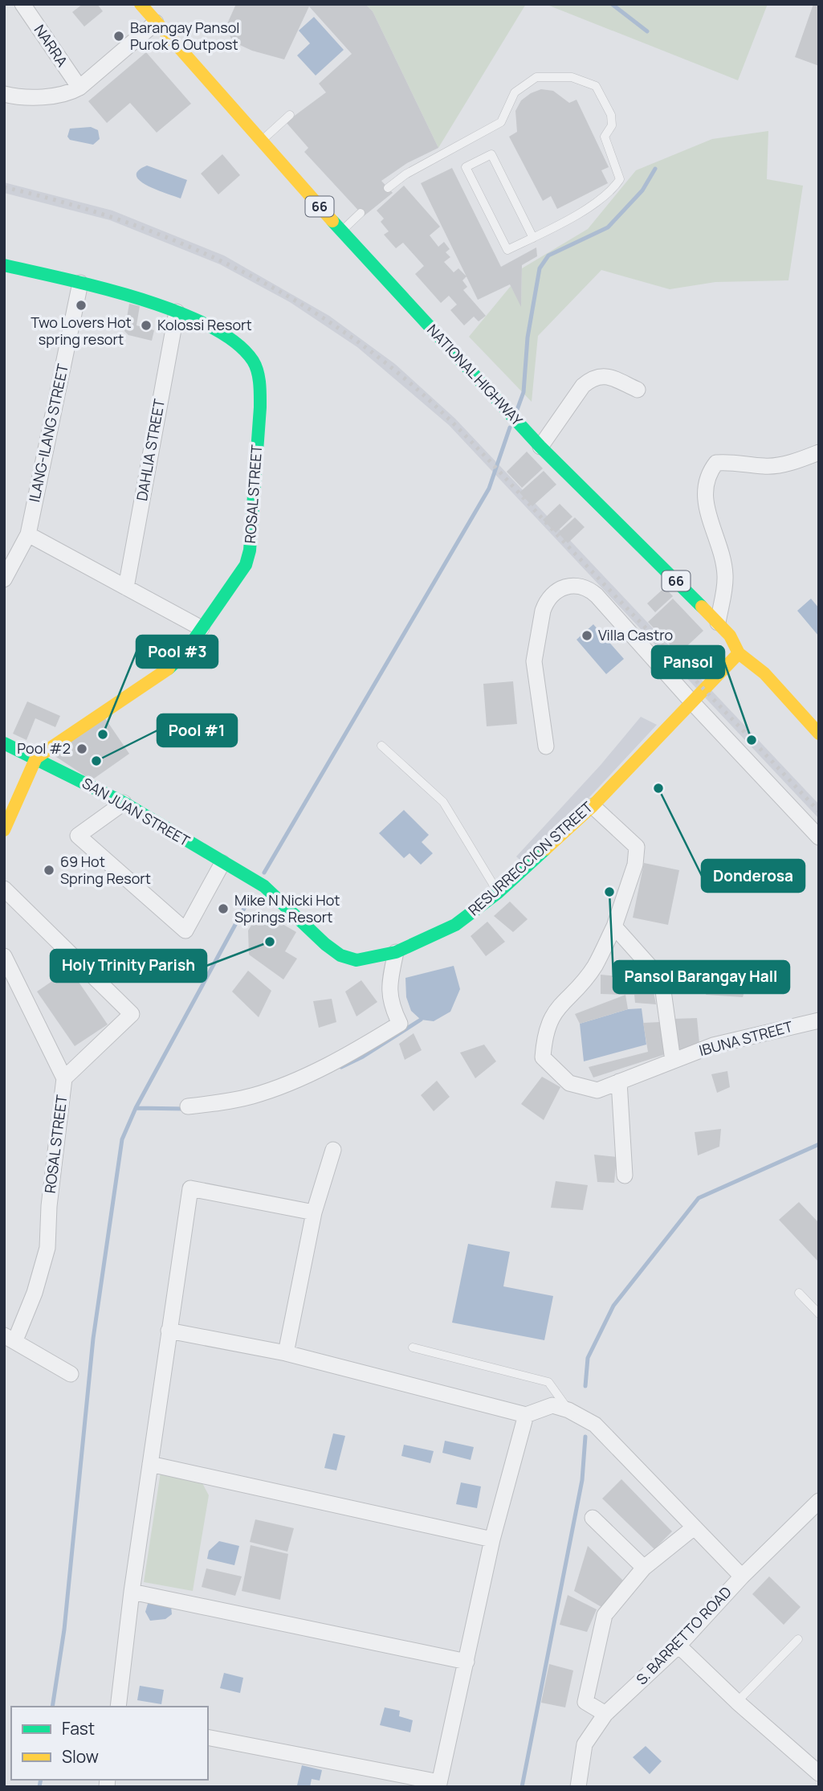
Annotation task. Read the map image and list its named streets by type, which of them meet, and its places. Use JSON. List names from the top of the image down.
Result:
{
  "streets": {
    "street": [
      "NARRA",
      "66",
      "NATIONAL HIGHWAY",
      "ILANG-ILANG STREET",
      "DAHLIA STREET",
      "ROSAL STREET",
      "SAN JUAN STREET",
      "RESURRECCION STREET",
      "IBUNA STREET",
      "S. BARRETTO ROAD"
    ]
  },
  "crossings": [
    ["NATIONAL HIGHWAY", "RESURRECCION STREET"],
    ["ILANG-ILANG STREET", "ROSAL STREET"],
    ["DAHLIA STREET", "ROSAL STREET"],
    ["ROSAL STREET", "SAN JUAN STREET"],
    ["SAN JUAN STREET", "RESURRECCION STREET"]
  ],
  "places": [
    "Barangay Pansol Purok 6 Outpost",
    "Two Lovers Hot spring resort",
    "Kolossi Resort",
    "Villa Castro",
    "Pool #3",
    "Pansol",
    "Pool #2",
    "Pool #1",
    "Donderosa",
    "69 Hot Spring Resort",
    "Pansol Barangay Hall",
    "Mike N Nicki Hot Springs Resort",
    "Holy Trinity Parish"
  ],
  "legend": ["Fast", "Slow"]
}
